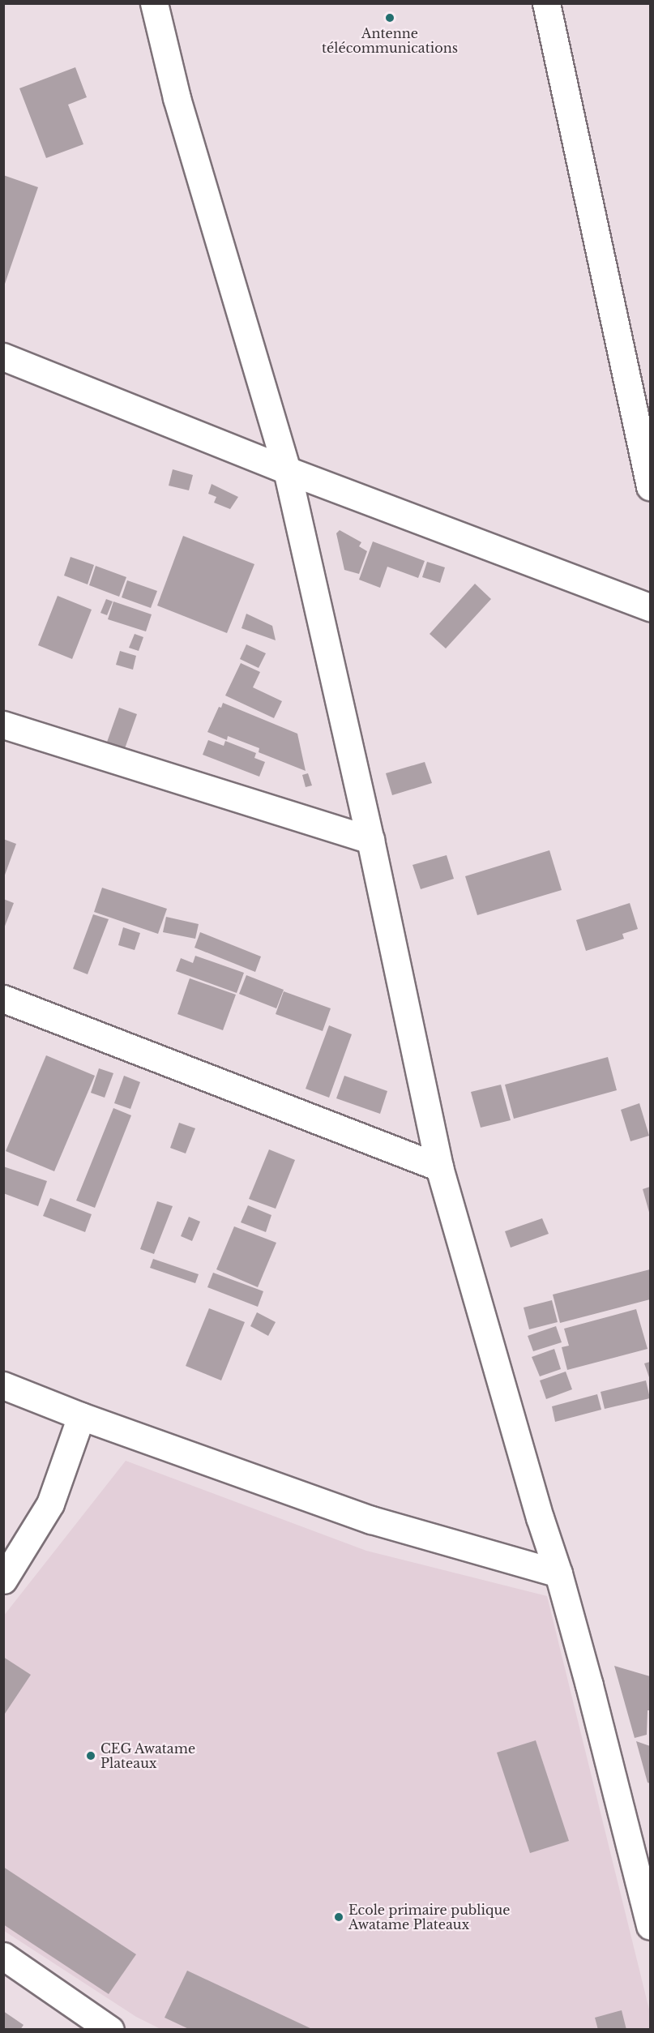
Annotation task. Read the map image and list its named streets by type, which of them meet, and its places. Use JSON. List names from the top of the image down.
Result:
{
  "places": ["Antenne télécommunications", "CEG Awatame Plateaux", "Ecole primaire publique Awatame Plateaux"]
}
